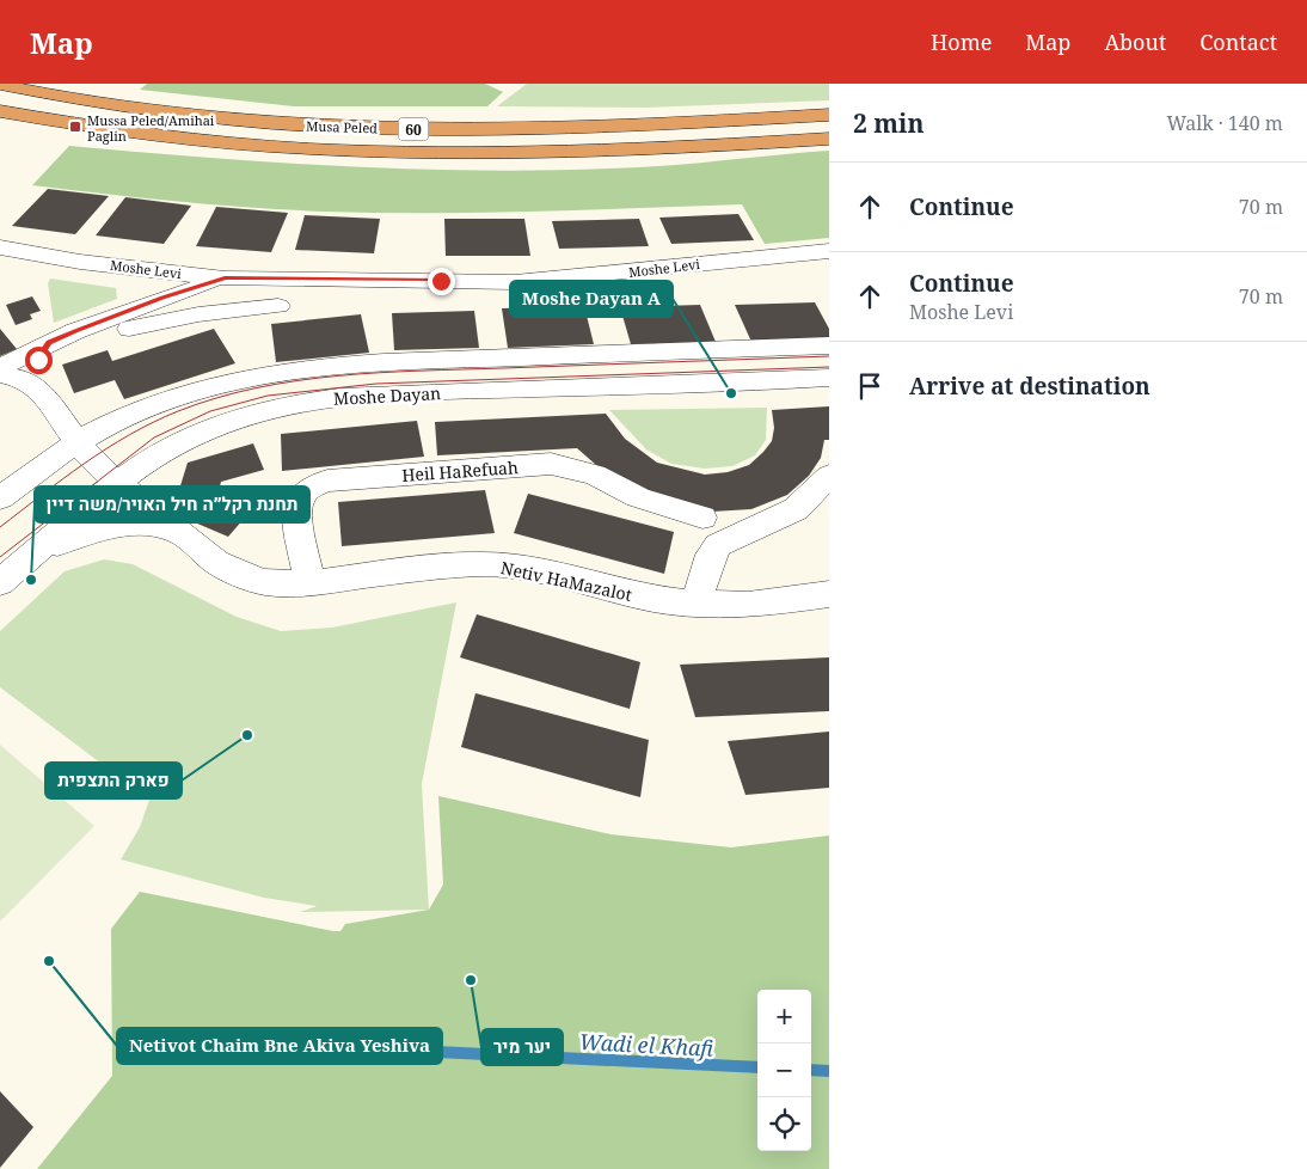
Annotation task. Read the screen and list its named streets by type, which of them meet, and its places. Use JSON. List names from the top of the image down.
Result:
{
  "streets": {
    "highway": ["Musa Peled", "60"],
    "street": [
      "Moshe Levi",
      "Moshe Dayan",
      "Heil HaRefuah",
      "Netiv HaMazalot"
    ]
  },
  "crossings": [
    ["Moshe Dayan", "Netiv HaMazalot"],
    ["Heil HaRefuah", "Netiv HaMazalot"]
  ],
  "water": ["Wadi el Khafi"],
  "places": {
    "transit": ["Mussa Peled/Amihai Paglin"],
    "other": [
      "Moshe Dayan A",
      "תחנת רקל״ה חיל האויר/משה דיין",
      "פארק התצפית",
      "Netivot Chaim Bne Akiva Yeshiva",
      "יער מיר"
    ]
  },
  "page": {
    "header": "Map",
    "nav": [
      "Home",
      "Map",
      "About",
      "Contact"
    ],
    "heading": ["2 min", "Walk · 140 m"],
    "list": [
      ["Continue", "70 m"],
      ["Continue", "Moshe Levi", "70 m"],
      "Arrive at destination"
    ],
    "map_buttons": ["+", "−"]
  }
}
